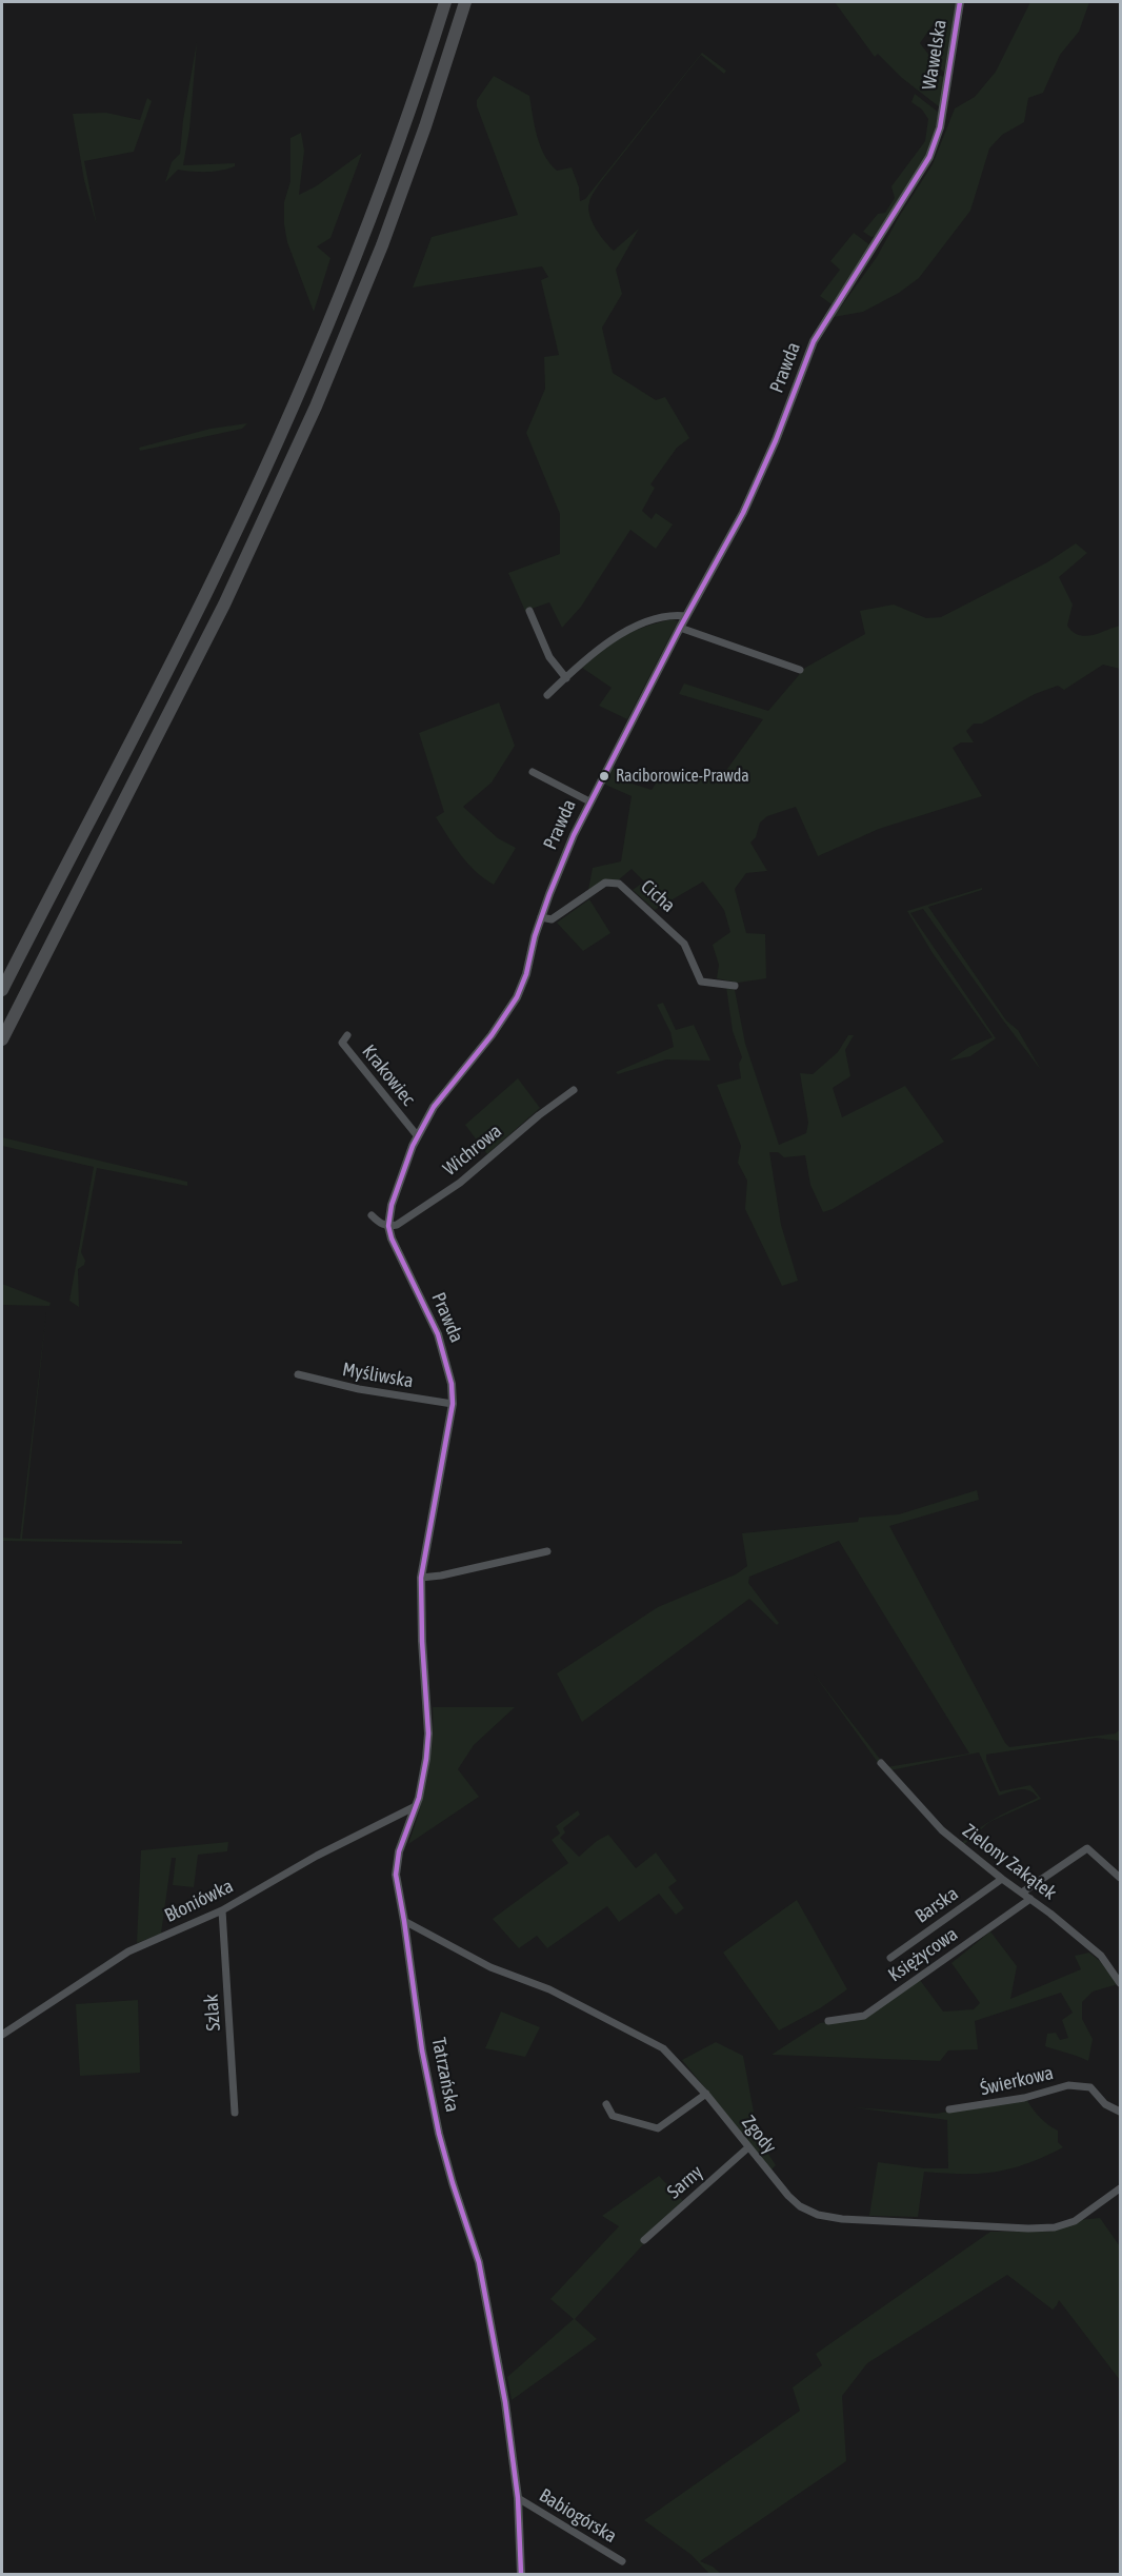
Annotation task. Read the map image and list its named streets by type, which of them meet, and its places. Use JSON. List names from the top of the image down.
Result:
{
  "streets": {
    "street": [
      "Wawelska",
      "Prawda",
      "Cicha",
      "Krakowiec",
      "Wichrowa",
      "Myśliwska",
      "Zielony Zakątek",
      "Błoniówka",
      "Barska",
      "Księżycowa",
      "Szlak",
      "Tatrzańska",
      "Świerkowa",
      "Zgody",
      "Sarny",
      "Babiogórska"
    ]
  },
  "crossings": [
    ["Wawelska", "Prawda"],
    ["Prawda", "Cicha"],
    ["Prawda", "Krakowiec"],
    ["Prawda", "Wichrowa"],
    ["Prawda", "Myśliwska"],
    ["Prawda", "Tatrzańska"],
    ["Zielony Zakątek", "Barska"],
    ["Zielony Zakątek", "Księżycowa"],
    ["Błoniówka", "Szlak"],
    ["Błoniówka", "Tatrzańska"],
    ["Tatrzańska", "Zgody"],
    ["Tatrzańska", "Babiogórska"],
    ["Zgody", "Sarny"]
  ],
  "places": ["Raciborowice-Prawda"]
}
